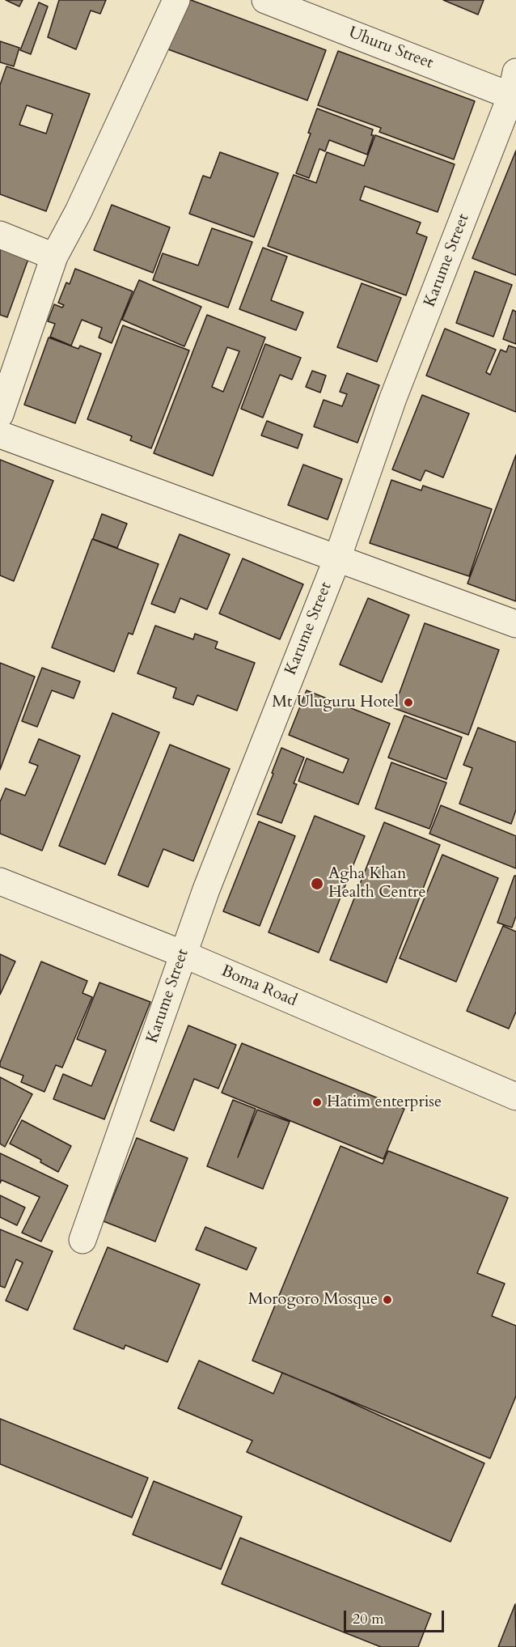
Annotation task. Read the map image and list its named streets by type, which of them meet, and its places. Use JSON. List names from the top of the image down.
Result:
{
  "streets": {
    "street": ["Uhuru Street", "Karume Street", "Boma Road"]
  },
  "crossings": [
    ["Uhuru Street", "Karume Street"],
    ["Karume Street", "Boma Road"]
  ],
  "places": [
    "Mt Uluguru Hotel",
    "Agha Khan Health Centre",
    "Hatim enterprise",
    "Morogoro Mosque"
  ],
  "scale_bar": "20 m"
}
